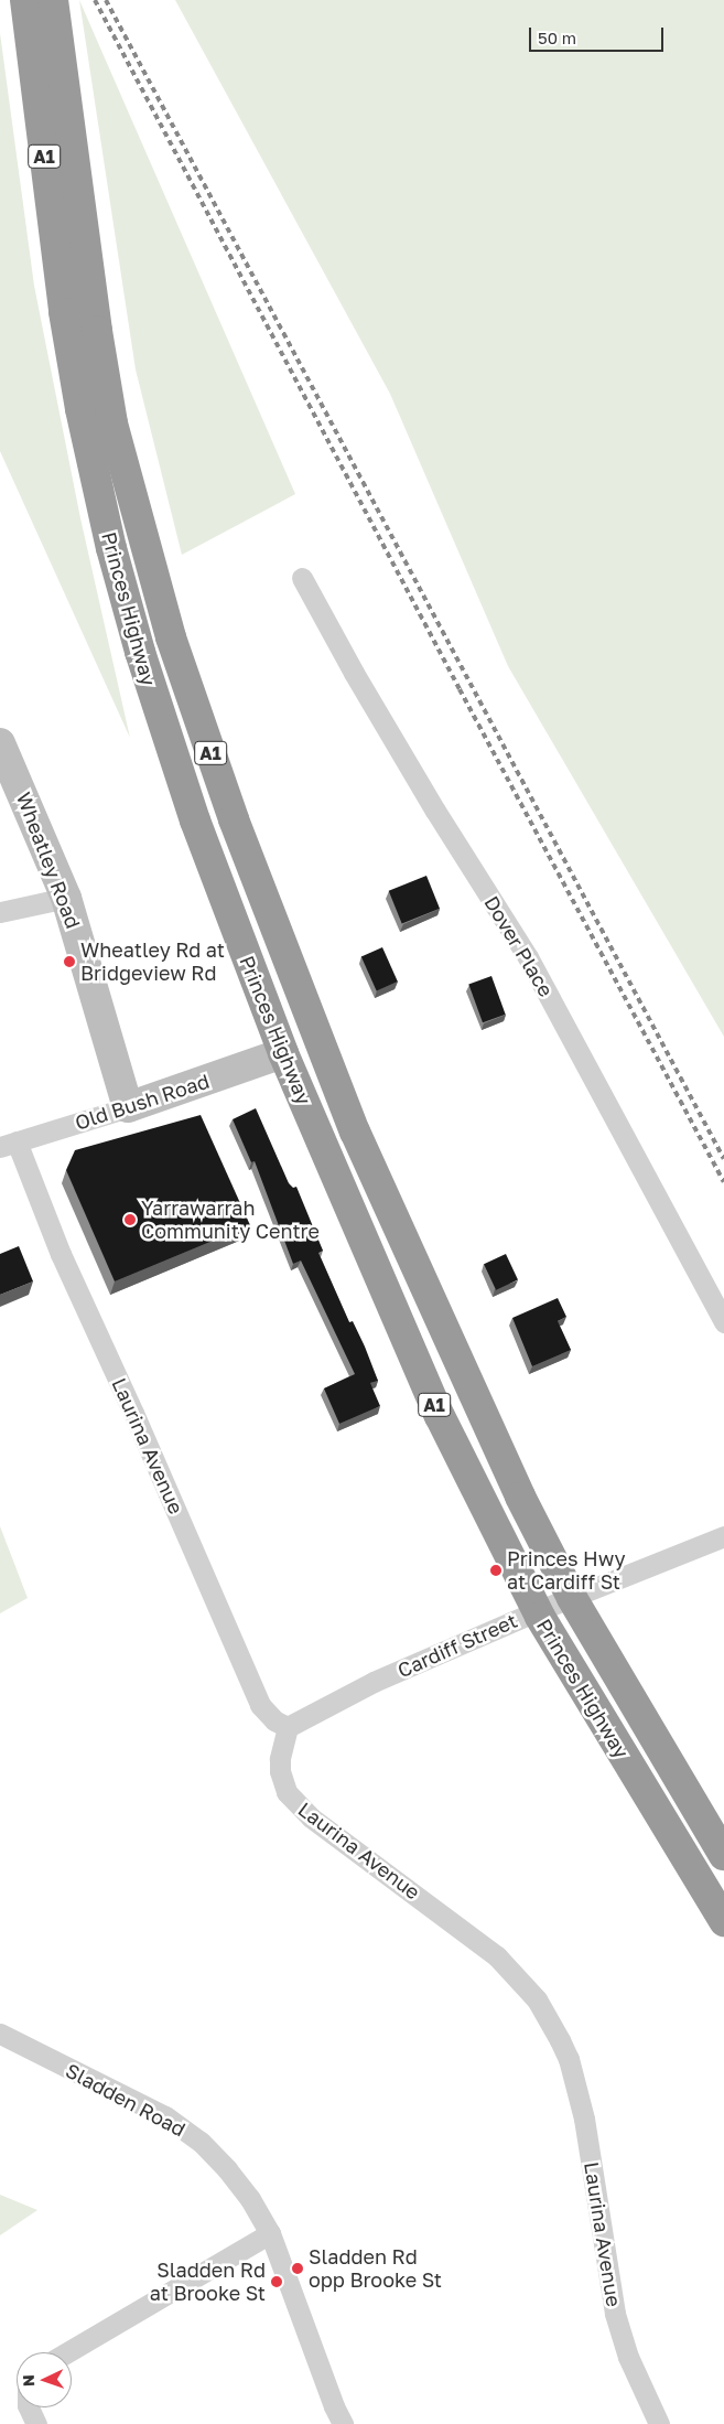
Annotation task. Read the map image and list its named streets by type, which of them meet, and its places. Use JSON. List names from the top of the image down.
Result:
{
  "streets": {
    "highway": ["A1", "Princes Highway"],
    "street": [
      "Wheatley Road",
      "Dover Place",
      "Old Bush Road",
      "Laurina Avenue",
      "Cardiff Street",
      "Sladden Road"
    ]
  },
  "crossings": [
    ["Princes Highway", "Old Bush Road"],
    ["Princes Highway", "Cardiff Street"],
    ["Wheatley Road", "Old Bush Road"],
    ["Old Bush Road", "Laurina Avenue"],
    ["Laurina Avenue", "Cardiff Street"]
  ],
  "places": [
    "Wheatley Rd at Bridgeview Rd",
    "Yarrawarrah Community Centre",
    "Princes Hwy at Cardiff St",
    "Sladden Rd opp Brooke St",
    "Sladden Rd at Brooke St"
  ],
  "scale_bar": "50 m",
  "north": "left"
}
